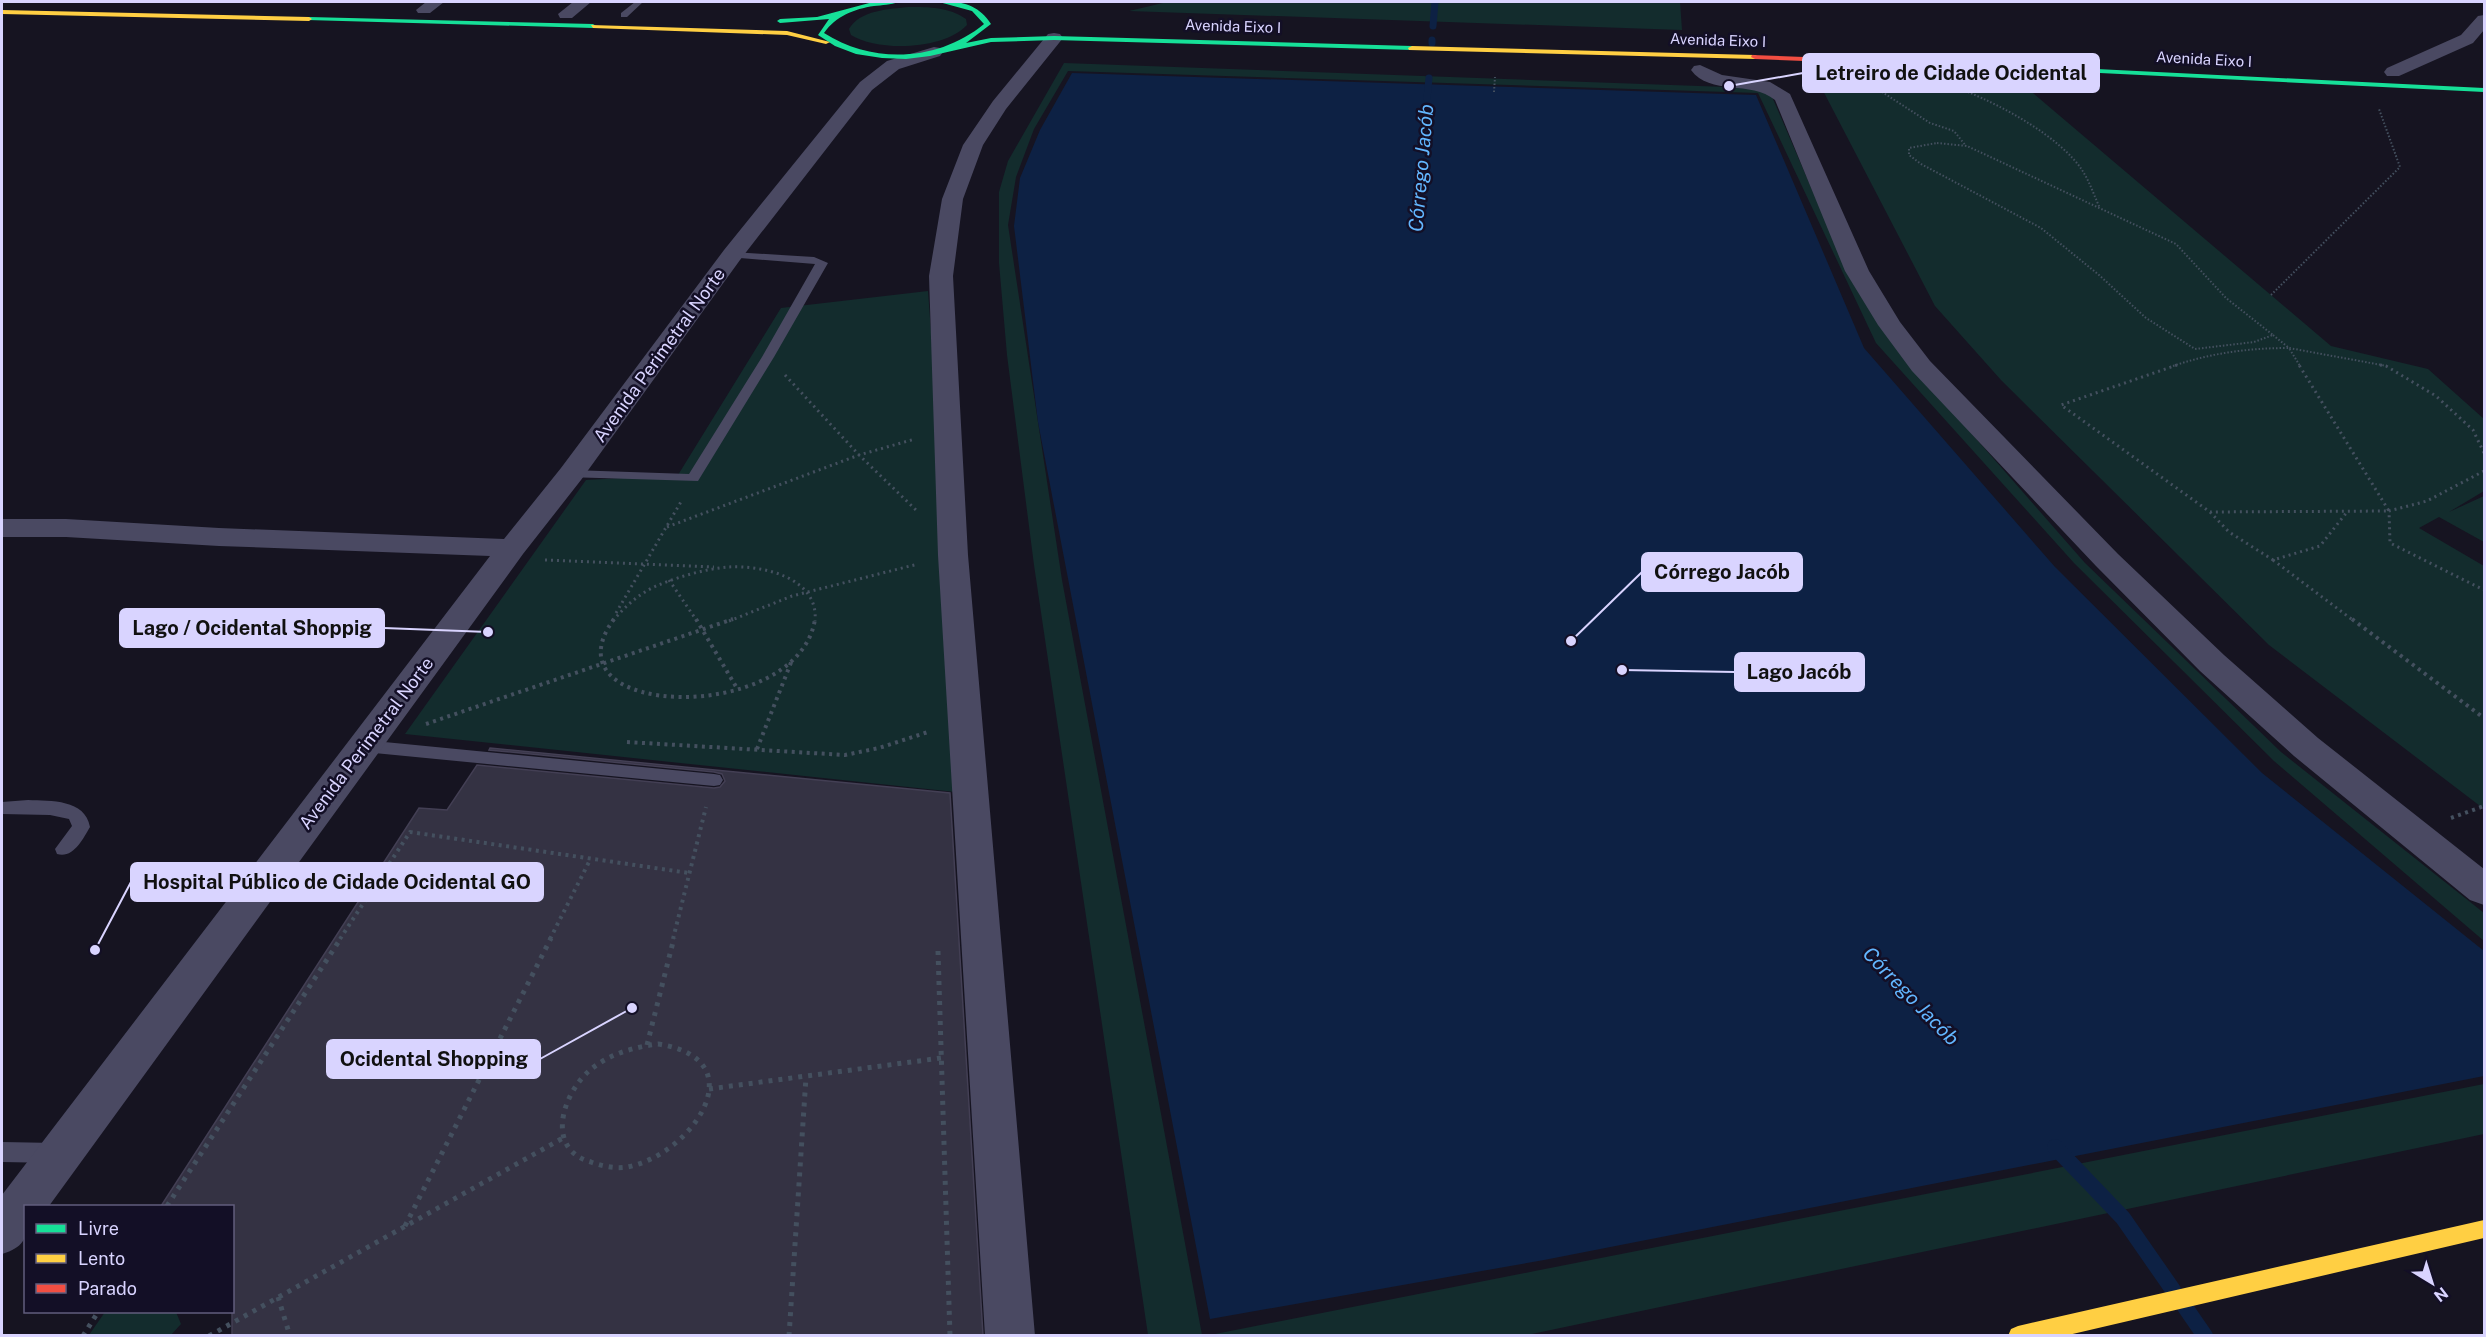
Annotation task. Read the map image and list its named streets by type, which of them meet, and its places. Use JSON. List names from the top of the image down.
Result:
{
  "streets": {
    "main road": ["Avenida Eixo I"],
    "street": ["Avenida Perimetral Norte"]
  },
  "crossings": [
    ["Avenida Eixo I", "Avenida Perimetral Norte"]
  ],
  "water": ["Córrego Jacób"],
  "places": [
    "Letreiro de Cidade Ocidental",
    "Lago / Ocidental Shoppig",
    "Córrego Jacób",
    "Lago Jacób",
    "Hospital Público de Cidade Ocidental GO",
    "Ocidental Shopping"
  ],
  "legend": ["Livre", "Lento", "Parado"],
  "north": "bottom right"
}
